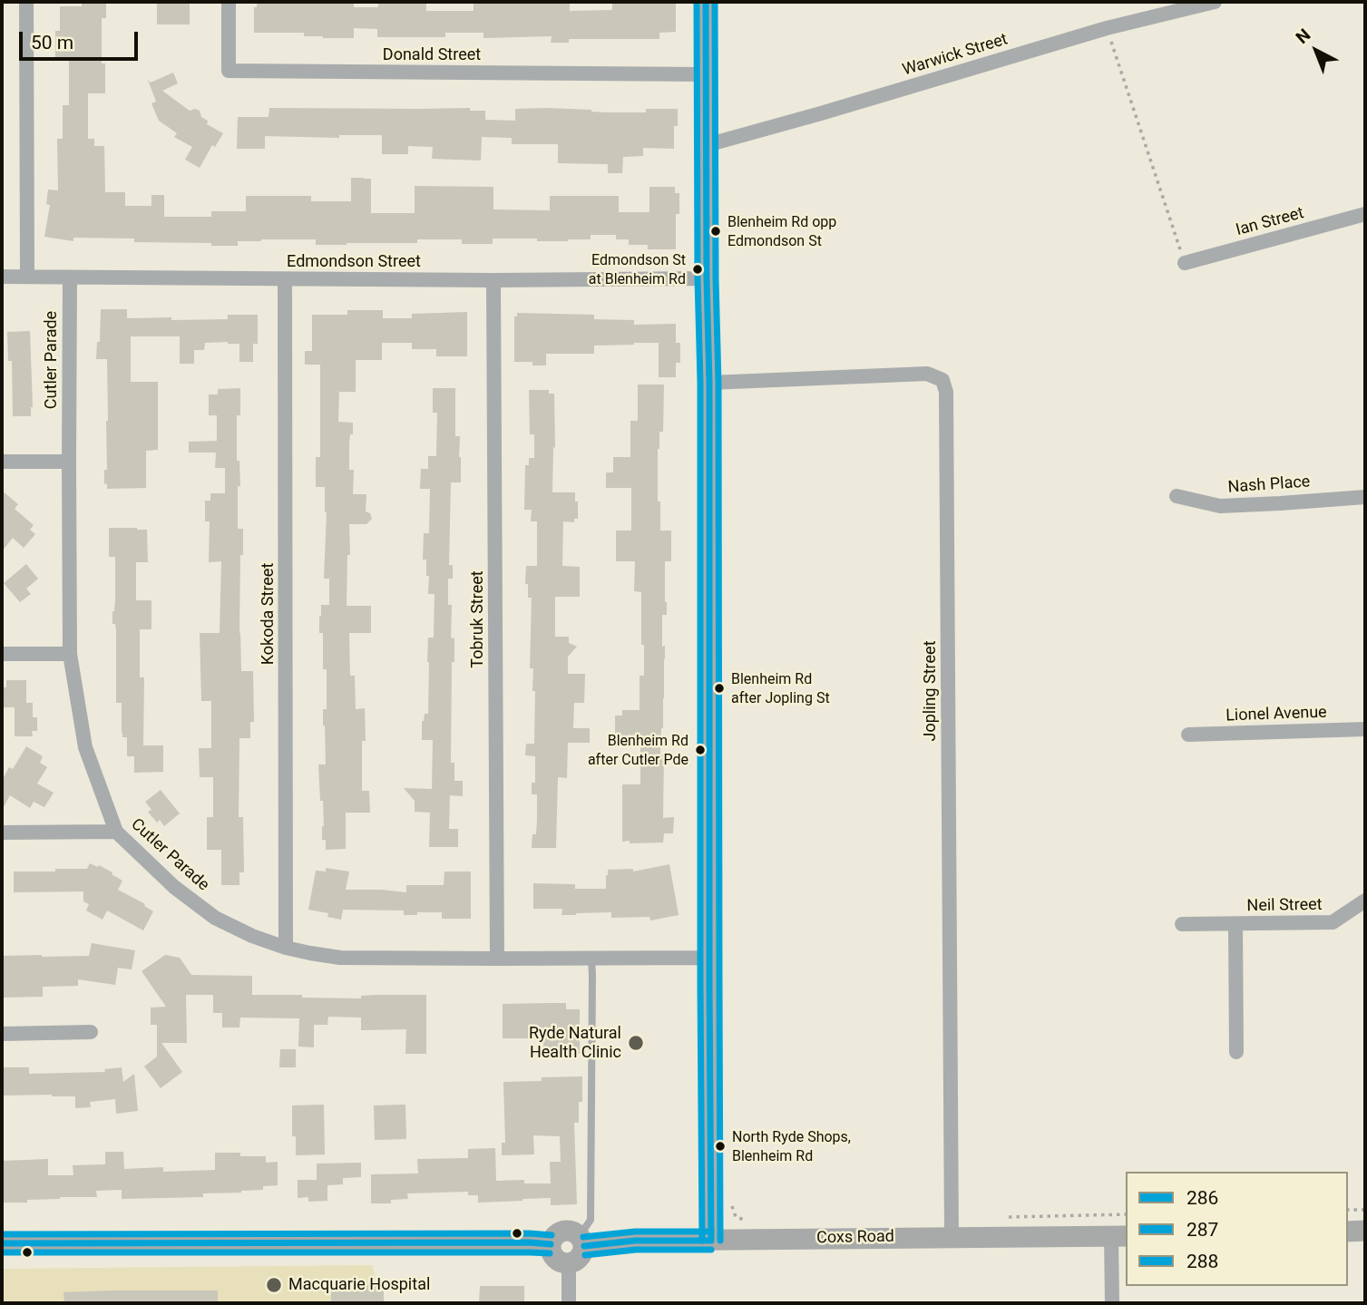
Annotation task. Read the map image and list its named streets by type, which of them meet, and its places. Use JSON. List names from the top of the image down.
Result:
{
  "streets": {
    "street": [
      "Donald Street",
      "Warwick Street",
      "Ian Street",
      "Edmondson Street",
      "Cutler Parade",
      "Nash Place",
      "Kokoda Street",
      "Tobruk Street",
      "Jopling Street",
      "Lionel Avenue",
      "Neil Street",
      "Coxs Road"
    ]
  },
  "crossings": [
    ["Edmondson Street", "Cutler Parade"],
    ["Edmondson Street", "Kokoda Street"],
    ["Edmondson Street", "Tobruk Street"],
    ["Cutler Parade", "Kokoda Street"],
    ["Cutler Parade", "Tobruk Street"],
    ["Jopling Street", "Coxs Road"]
  ],
  "places": [
    "Blenheim Rd opp Edmondson St",
    "Edmondson St at Blenheim Rd",
    "Blenheim Rd after Jopling St",
    "Blenheim Rd after Cutler Pde",
    "Ryde Natural Health Clinic",
    "North Ryde Shops, Blenheim Rd",
    "Macquarie Hospital"
  ],
  "lines": ["transit line 286", "transit line 287", "transit line 288"],
  "legend": ["286", "287", "288"],
  "scale_bar": "50 m",
  "north": "top left"
}
